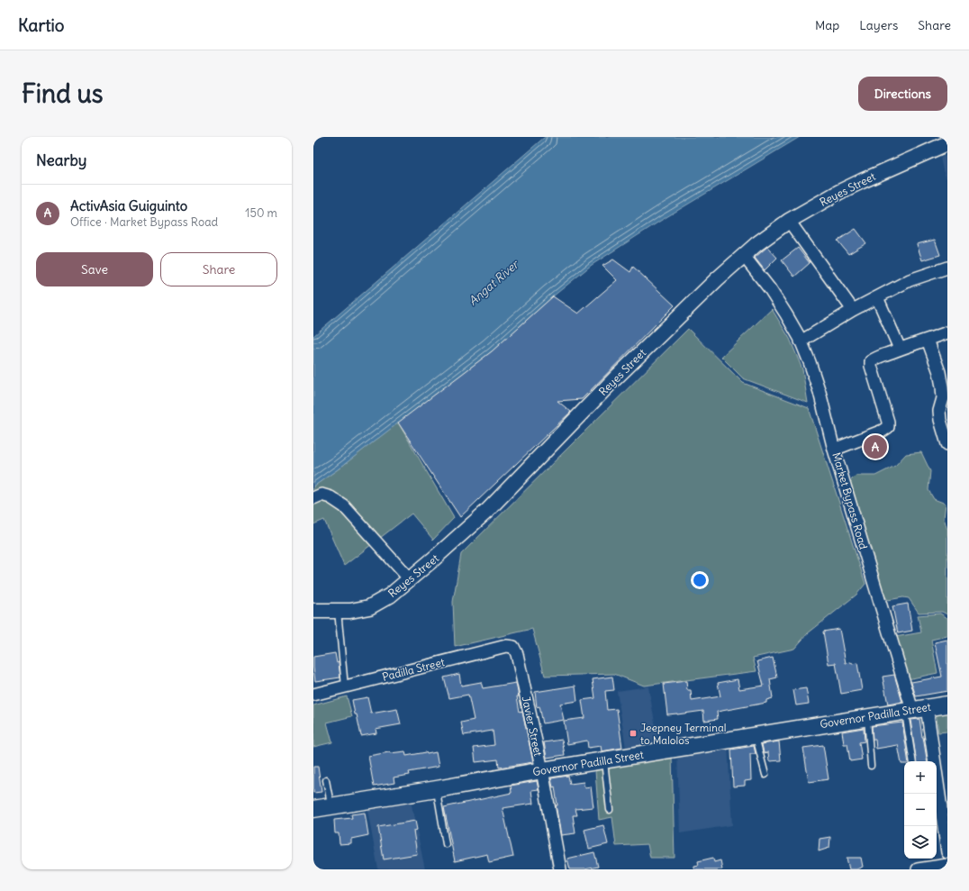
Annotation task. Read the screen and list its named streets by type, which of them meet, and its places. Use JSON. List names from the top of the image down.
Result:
{
  "streets": {
    "main road": ["Governor Padilla Street"],
    "street": [
      "Reyes Street",
      "Market Bypass Road",
      "Padilla Street",
      "Javier Street"
    ]
  },
  "crossings": [
    ["Market Bypass Road", "Governor Padilla Street"],
    ["Padilla Street", "Javier Street"],
    ["Governor Padilla Street", "Javier Street"]
  ],
  "water": ["Angat River"],
  "places": {
    "transit": ["Jeepney Terminal to Malolos"]
  },
  "page": {
    "header": "Kartio",
    "nav": ["Map", "Layers", "Share"],
    "buttons": [
      "Directions",
      ["Save", "Share"]
    ],
    "title": "Find us",
    "heading": "Nearby",
    "list": [
      {
        "mark": "A",
        "name": "ActivAsia Guiguinto",
        "note": "Office · Market Bypass Road",
        "value": "150 m"
      }
    ],
    "pins": "A",
    "map_buttons": ["+", "−"]
  }
}
